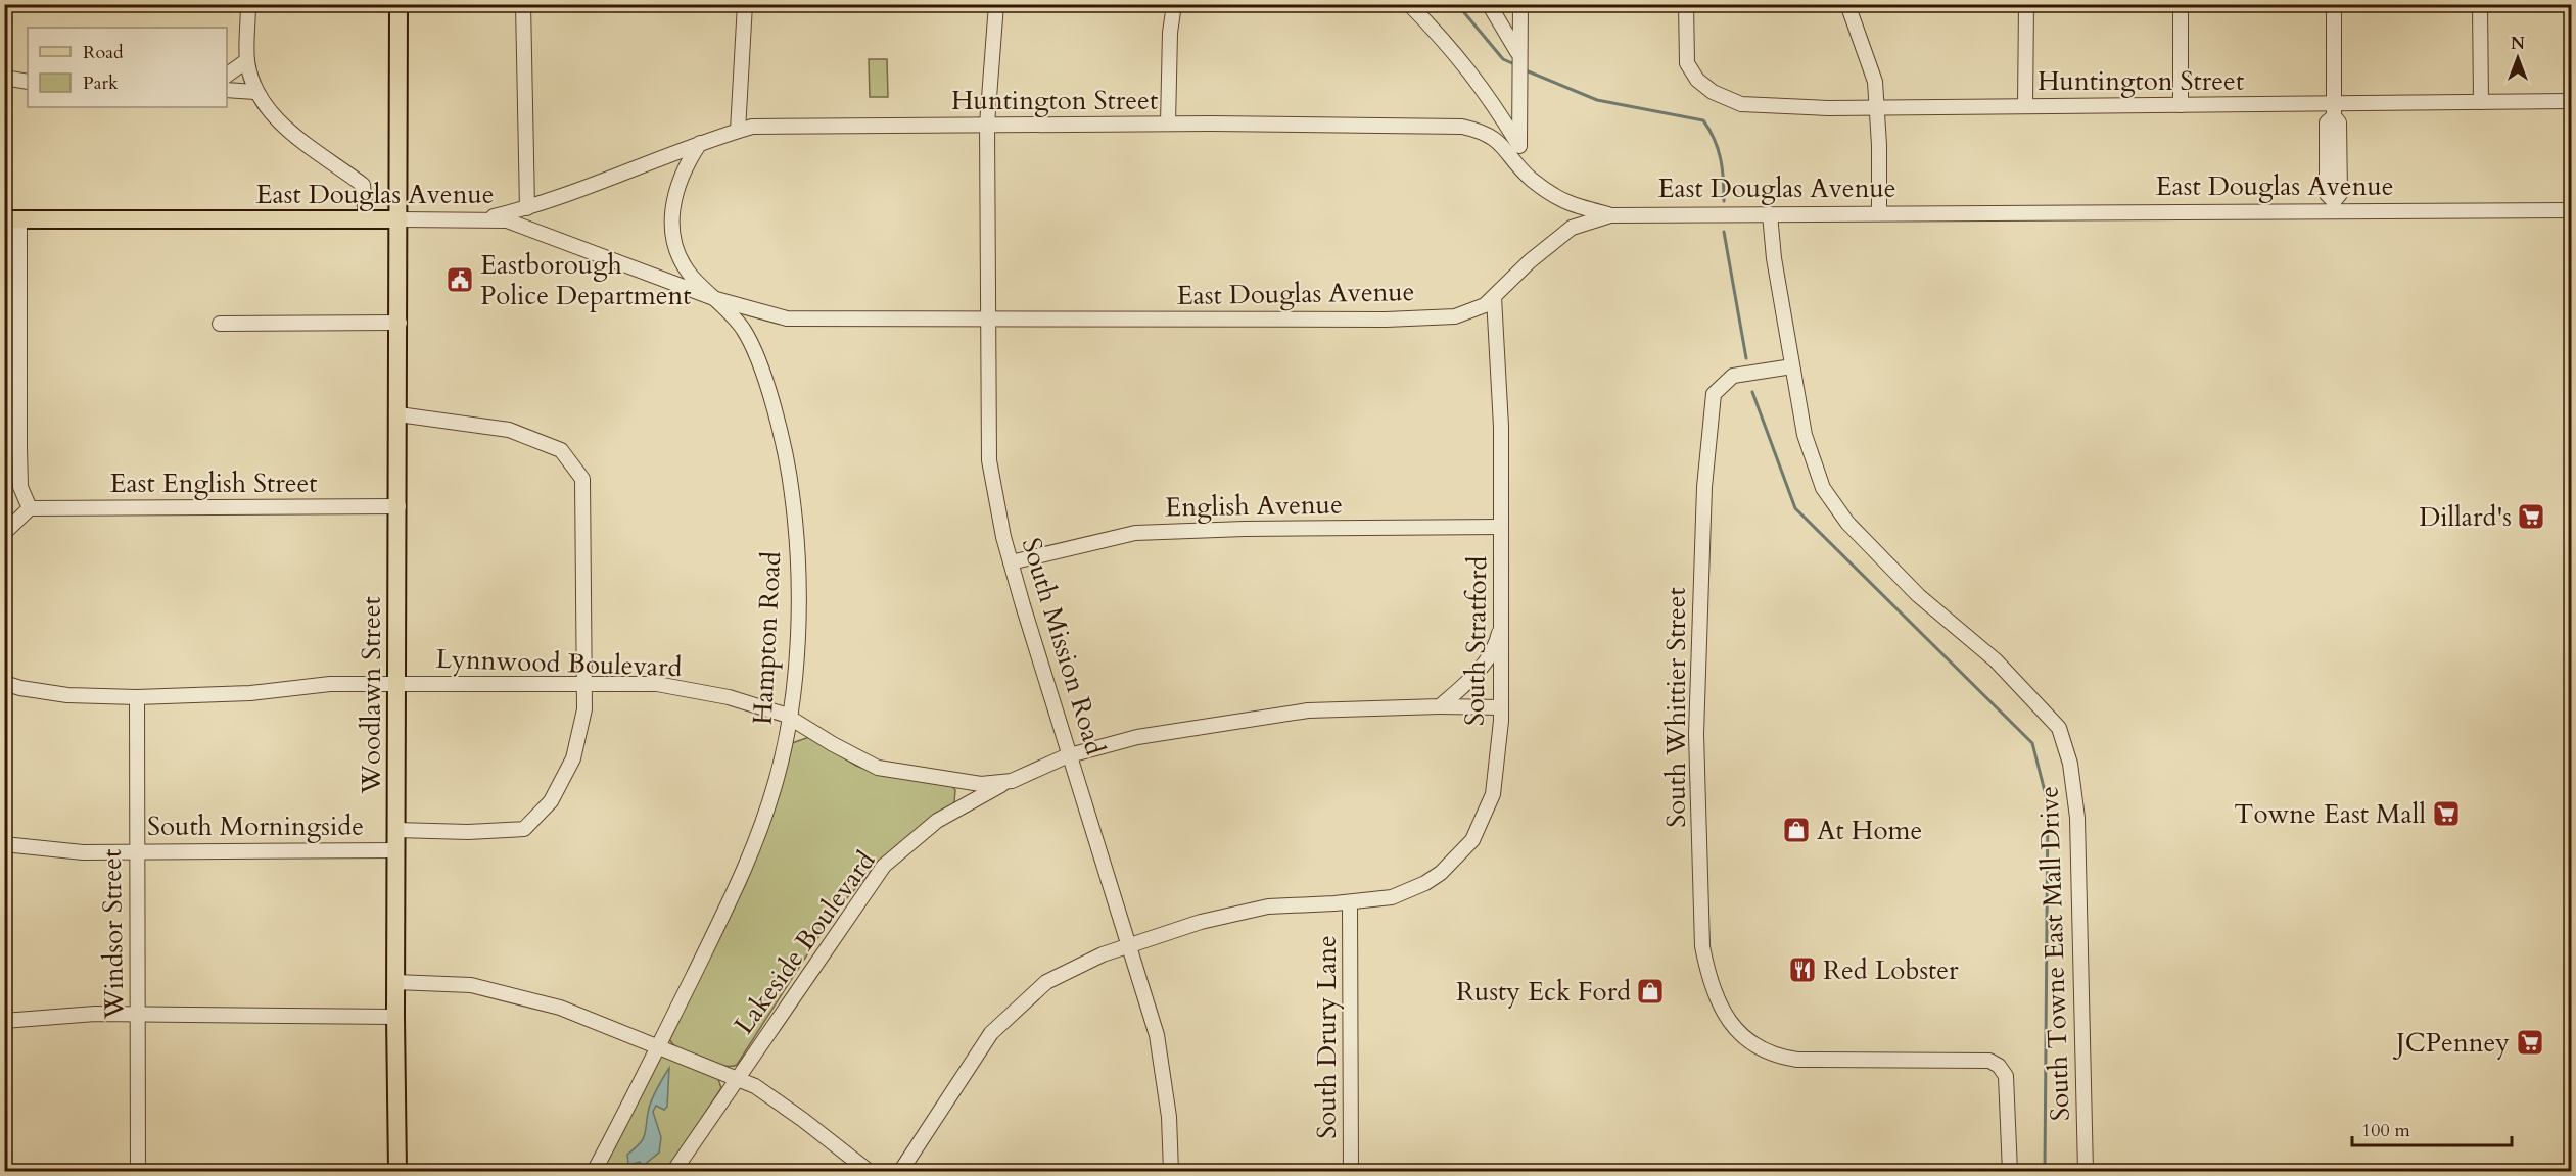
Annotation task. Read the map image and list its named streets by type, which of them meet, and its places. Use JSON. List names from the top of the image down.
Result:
{
  "streets": {
    "main road": ["East Douglas Avenue", "Woodlawn Street"],
    "street": [
      "Huntington Street",
      "East English Street",
      "English Avenue",
      "Hampton Road",
      "South Stratford",
      "South Mission Road",
      "Lynnwood Boulevard",
      "South Whittier Street",
      "South Morningside",
      "Windsor Street",
      "Lakeside Boulevard",
      "South Towne East Mall Drive",
      "South Drury Lane"
    ]
  },
  "crossings": [
    ["Huntington Street", "East Douglas Avenue"],
    ["Huntington Street", "Hampton Road"],
    ["Huntington Street", "South Mission Road"],
    ["East Douglas Avenue", "Hampton Road"],
    ["East Douglas Avenue", "South Stratford"],
    ["East Douglas Avenue", "South Mission Road"],
    ["East Douglas Avenue", "Woodlawn Street"],
    ["East Douglas Avenue", "South Towne East Mall Drive"],
    ["East English Street", "Woodlawn Street"],
    ["English Avenue", "South Stratford"],
    ["English Avenue", "South Mission Road"],
    ["Hampton Road", "Lynnwood Boulevard"],
    ["South Stratford", "South Mission Road"],
    ["South Stratford", "Lynnwood Boulevard"],
    ["South Stratford", "South Drury Lane"],
    ["South Mission Road", "Lynnwood Boulevard"],
    ["Lynnwood Boulevard", "Woodlawn Street"],
    ["Lynnwood Boulevard", "Windsor Street"],
    ["Lynnwood Boulevard", "Lakeside Boulevard"],
    ["Woodlawn Street", "South Morningside"],
    ["South Whittier Street", "South Towne East Mall Drive"],
    ["South Morningside", "Windsor Street"]
  ],
  "places": {
    "public building": ["Eastborough Police Department"],
    "supermarket": ["Dillard's", "Towne East Mall", "JCPenney"],
    "shop": ["At Home", "Rusty Eck Ford"],
    "restaurant": ["Red Lobster"]
  },
  "legend": ["Road", "Park"],
  "scale_bar": "100 m",
  "north": "top"
}
